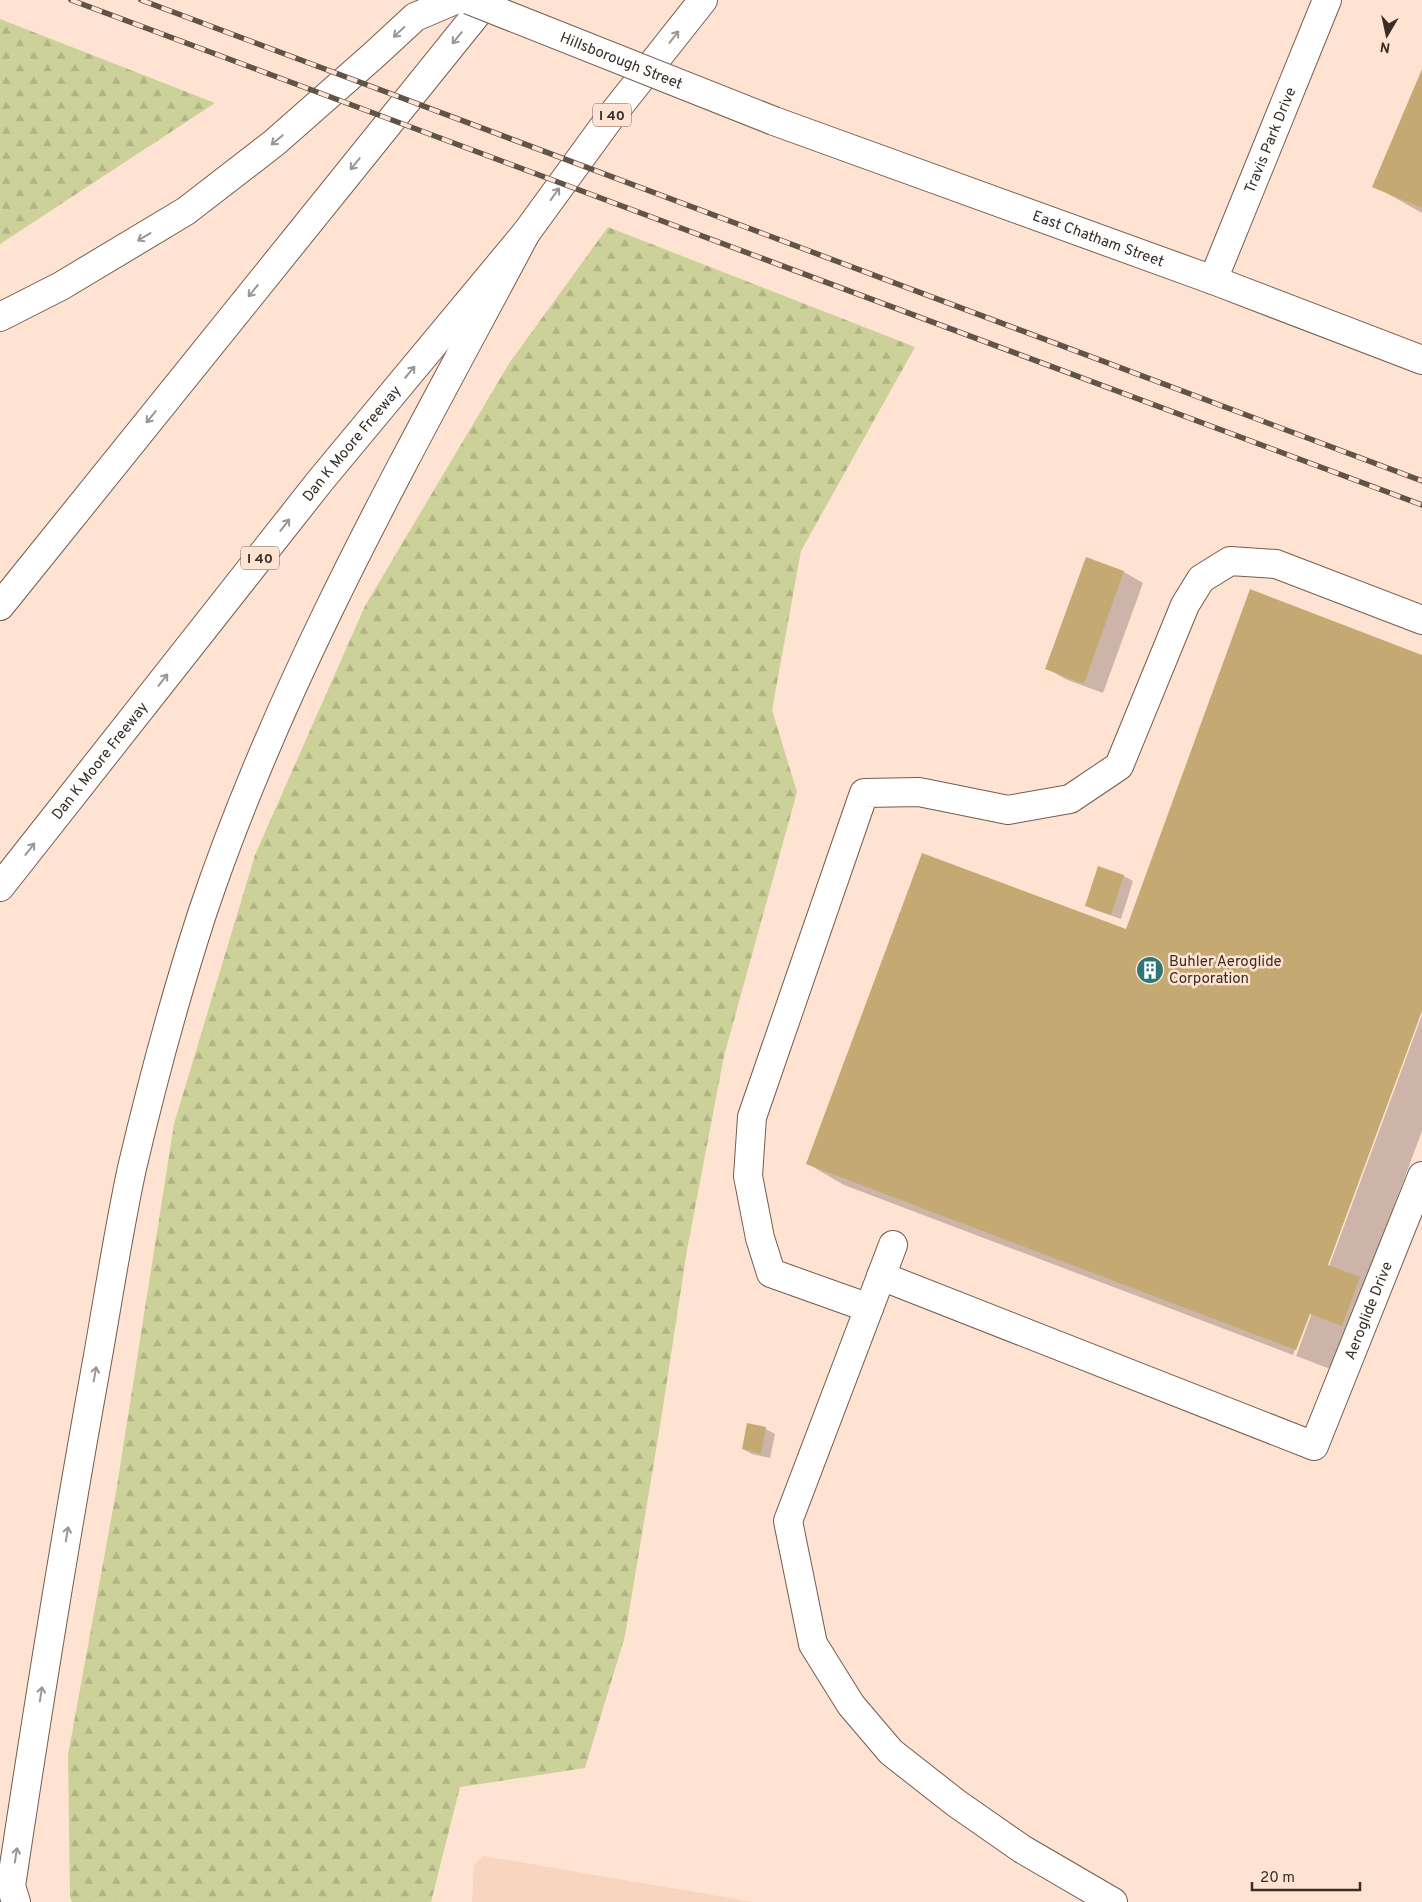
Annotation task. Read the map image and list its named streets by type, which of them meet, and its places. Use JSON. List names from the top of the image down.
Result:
{
  "streets": {
    "main road": [
      "Hillsborough Street",
      "I 40",
      "Travis Park Drive",
      "East Chatham Street",
      "Dan K Moore Freeway",
      "Aeroglide Drive"
    ]
  },
  "crossings": [
    ["Hillsborough Street", "East Chatham Street"],
    ["Travis Park Drive", "East Chatham Street"]
  ],
  "places": {
    "building": ["Buhler Aeroglide Corporation"]
  },
  "scale_bar": "20 m",
  "north": "bottom"
}
